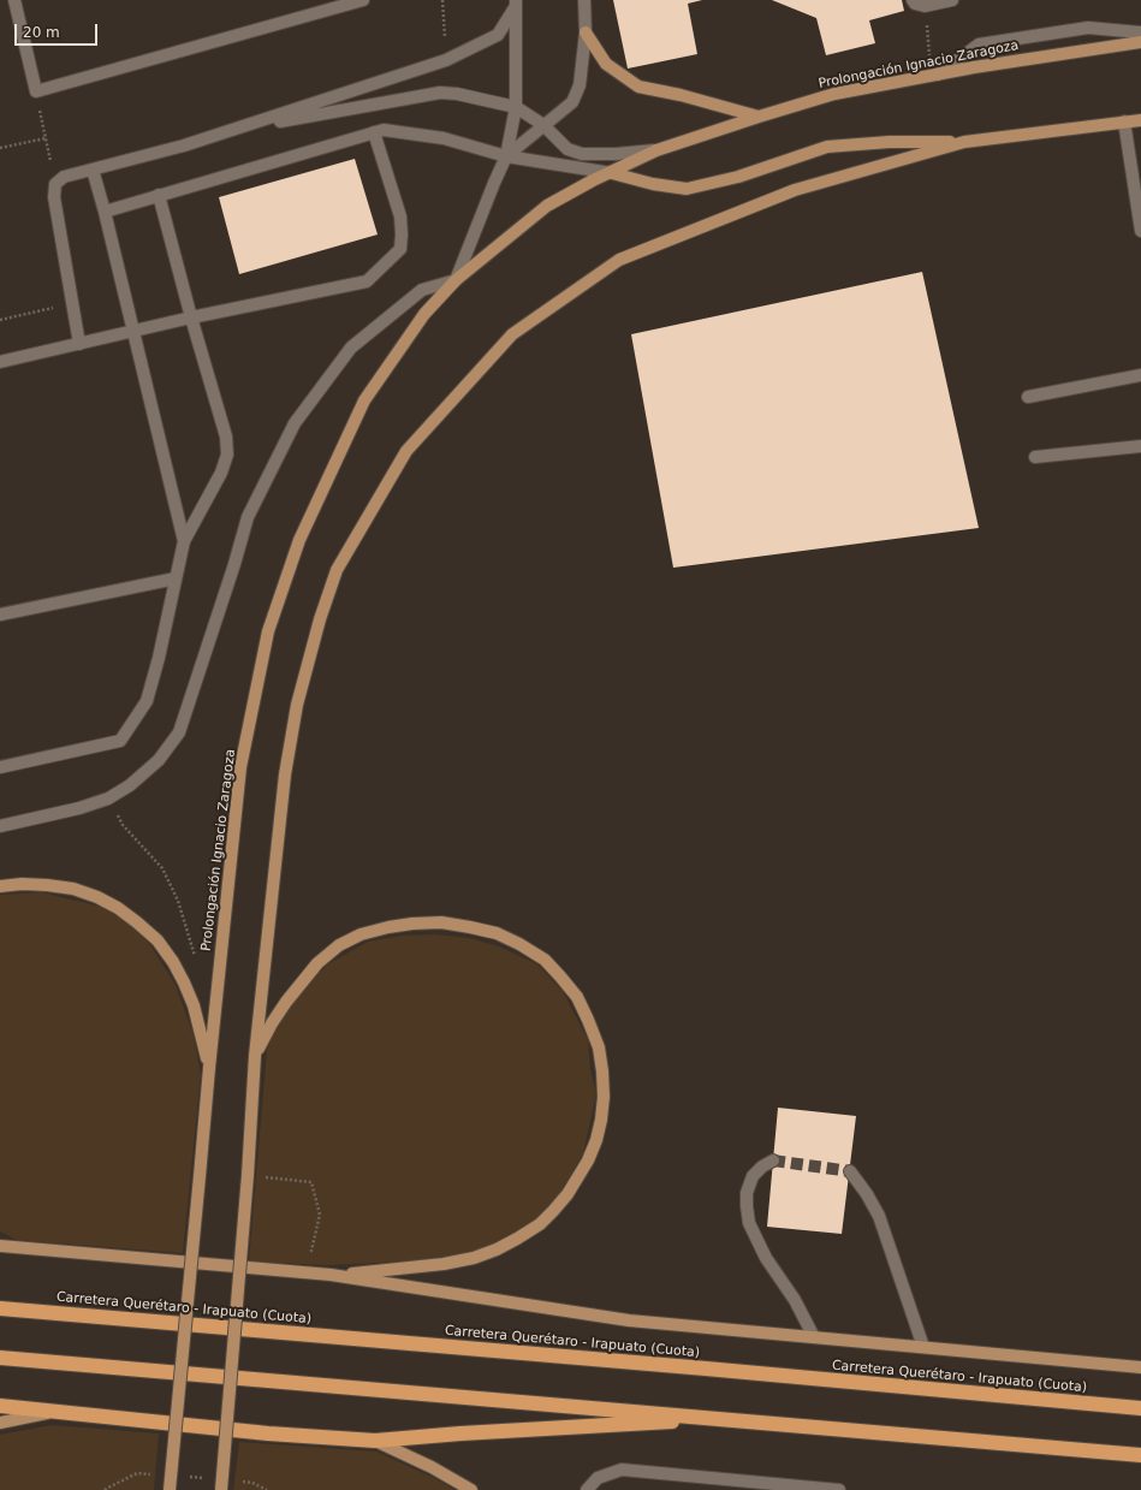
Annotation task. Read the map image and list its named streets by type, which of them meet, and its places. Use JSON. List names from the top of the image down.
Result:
{
  "streets": {
    "highway": ["Carretera Querétaro - Irapuato (Cuota)"],
    "main road": ["Prolongación Ignacio Zaragoza"]
  },
  "scale_bar": "20 m"
}
